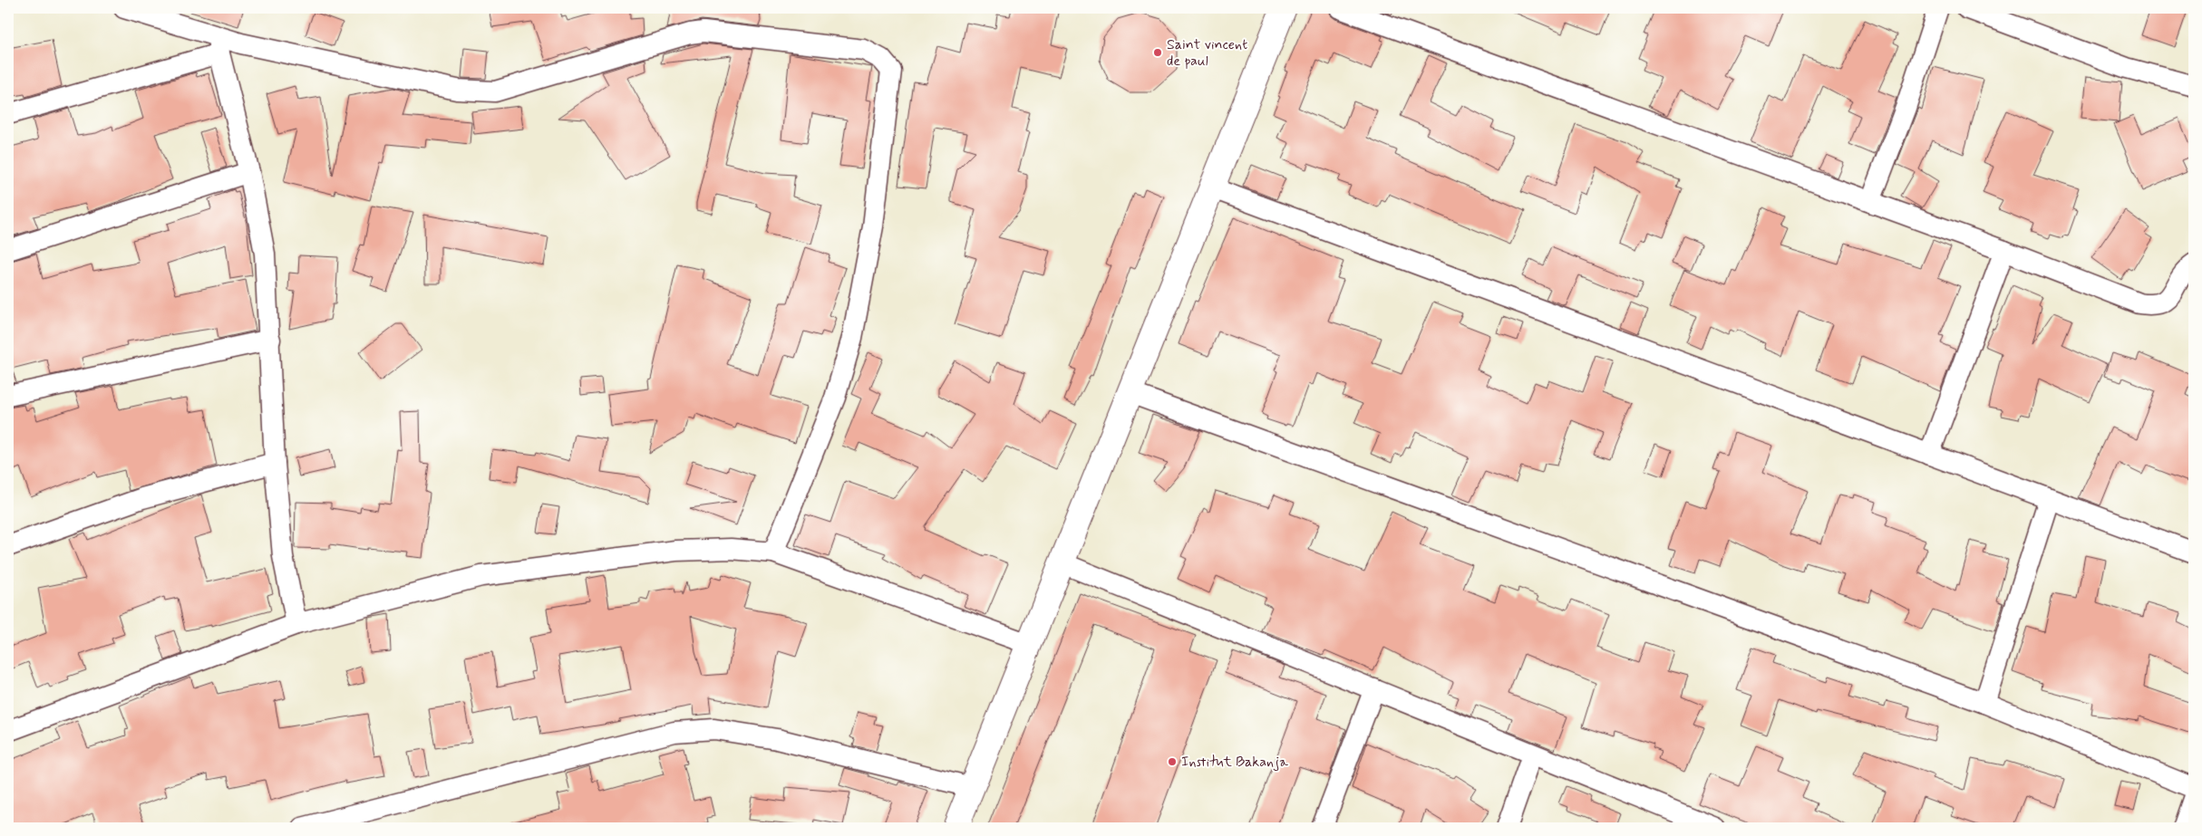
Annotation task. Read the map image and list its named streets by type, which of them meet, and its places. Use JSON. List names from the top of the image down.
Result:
{
  "places": ["Saint vincent de paul", "Institut Bakanja"]
}
